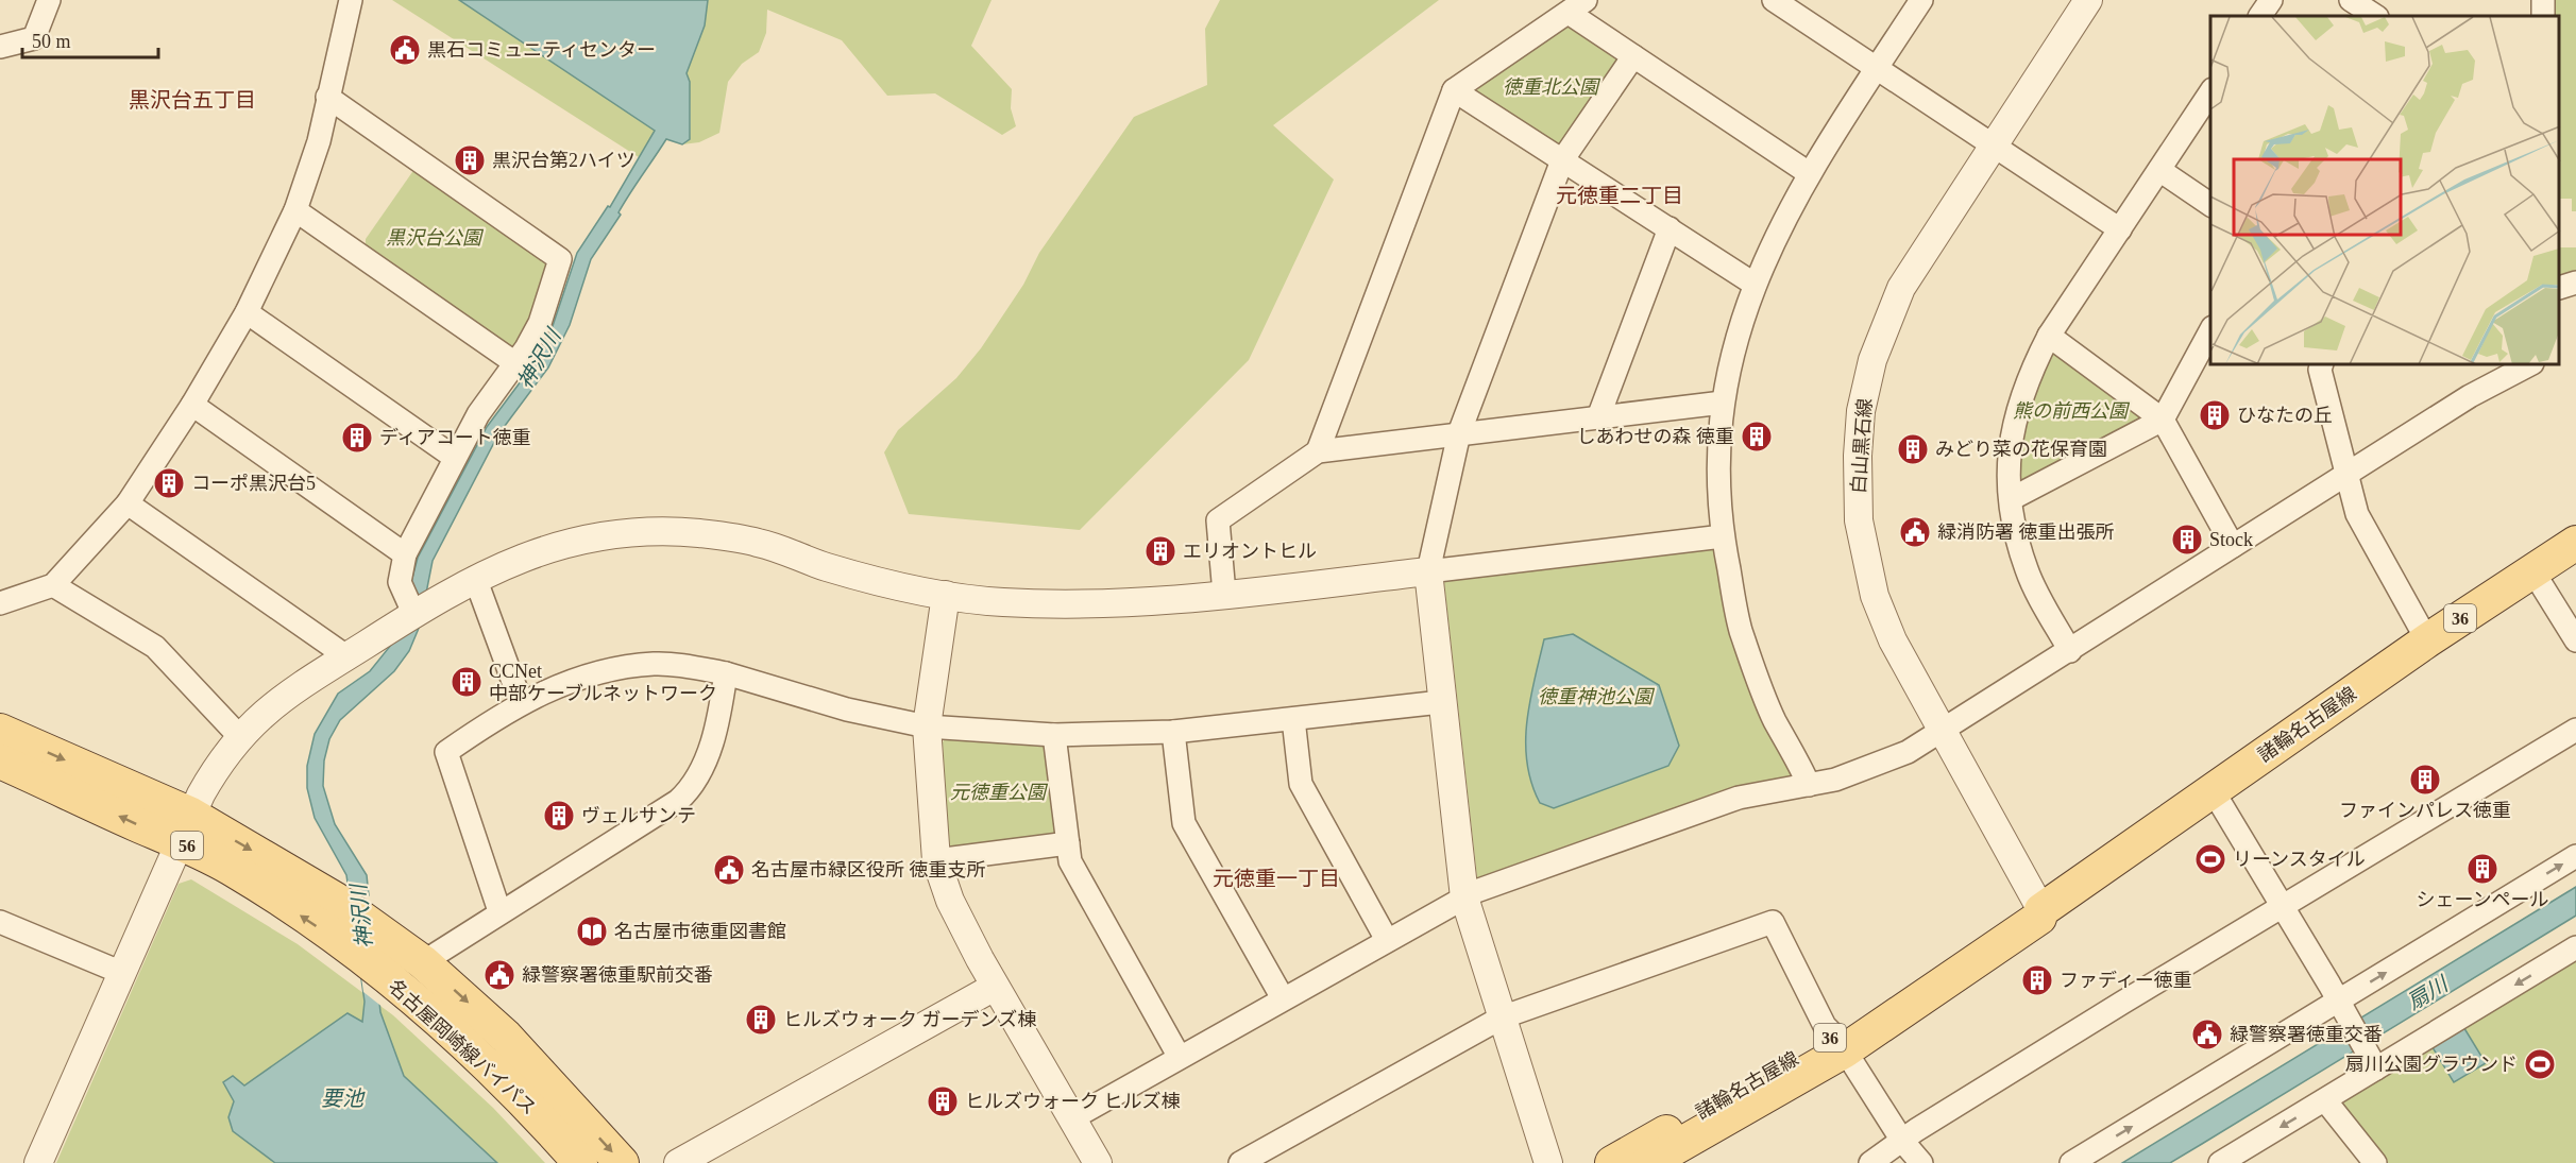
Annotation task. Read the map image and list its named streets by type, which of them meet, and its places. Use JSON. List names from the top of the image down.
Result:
{
  "streets": {
    "main road": [
      "36",
      "諸輪名古屋線",
      "56",
      "名古屋岡崎線バイパス"
    ],
    "street": ["白山黒石線"]
  },
  "crossings": [
    ["白山黒石線", "諸輪名古屋線"]
  ],
  "districts": ["黒沢台五丁目", "元徳重二丁目", "元徳重一丁目"],
  "water": ["神沢川", "扇川", "要池"],
  "parks": [
    "徳重北公園",
    "黒沢台公園",
    "熊の前西公園",
    "徳重神池公園",
    "元徳重公園"
  ],
  "places": {
    "public building": [
      "黒石コミュニティセンター",
      "緑消防署 徳重出張所",
      "名古屋市緑区役所 徳重支所",
      "緑警察署徳重駅前交番",
      "緑警察署徳重交番"
    ],
    "building": [
      "黒沢台第2ハイツ",
      "ひなたの丘",
      "しあわせの森 徳重",
      "ディアコート徳重",
      "みどり菜の花保育園",
      "コーポ黒沢台5",
      "Stock",
      "エリオントヒル",
      "CCNet 中部ケーブルネットワーク",
      "ファインパレス徳重",
      "ヴェルサンテ",
      "シェーンペール",
      "ファディー徳重",
      "ヒルズウォーク ガーデンズ棟",
      "ヒルズウォーク ヒルズ棟"
    ],
    "sports": ["リーンスタイル", "扇川公園グラウンド"],
    "library": ["名古屋市徳重図書館"]
  },
  "scale_bar": "50 m"
}
